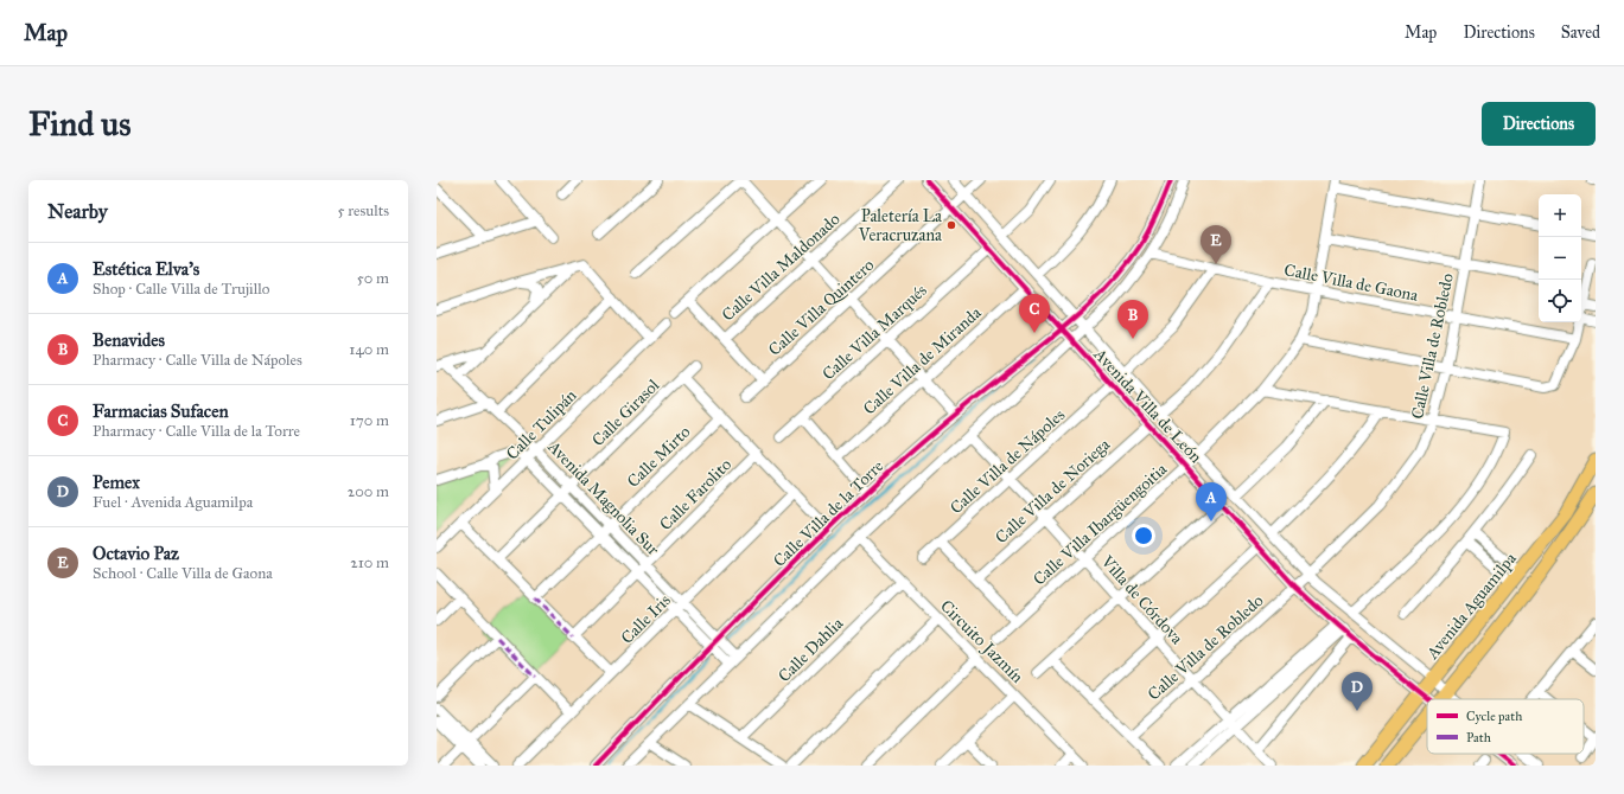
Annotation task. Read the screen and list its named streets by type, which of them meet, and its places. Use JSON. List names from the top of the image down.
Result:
{
  "streets": {
    "main road": ["Avenida Aguamilpa"],
    "street": [
      "Calle Villa Maldonado",
      "Calle Villa de Gaona",
      "Calle Villa Quintero",
      "Calle Villa Marqués",
      "Calle Villa de Robledo",
      "Calle Villa de Miranda",
      "Avenida Villa de León",
      "Calle Girasol",
      "Calle Tulipán",
      "Calle Mirto",
      "Calle Villa de Nápoles",
      "Calle Villa de Noriega",
      "Calle Farolito",
      "Avenida Magnolia Sur",
      "Calle Villa de la Torre",
      "Calle Villa Ibargüengoitia",
      "Villa de Córdova",
      "Calle Iris",
      "Circuito Jazmín",
      "Calle Dahlia"
    ]
  },
  "crossings": [
    ["Calle Villa de Gaona", "Calle Villa de Robledo"],
    ["Calle Villa de Gaona", "Calle Villa Ibargüengoitia"],
    ["Calle Villa Quintero", "Avenida Villa de León"],
    ["Calle Villa Marqués", "Avenida Villa de León"],
    ["Calle Villa de Robledo", "Avenida Villa de León"],
    ["Calle Villa de Robledo", "Villa de Córdova"],
    ["Calle Villa de Miranda", "Avenida Villa de León"],
    ["Avenida Villa de León", "Calle Villa de Nápoles"],
    ["Avenida Villa de León", "Calle Villa de Noriega"],
    ["Avenida Villa de León", "Calle Villa de la Torre"],
    ["Avenida Villa de León", "Calle Villa Ibargüengoitia"],
    ["Avenida Villa de León", "Avenida Aguamilpa"],
    ["Calle Girasol", "Avenida Magnolia Sur"],
    ["Calle Tulipán", "Avenida Magnolia Sur"],
    ["Calle Mirto", "Avenida Magnolia Sur"],
    ["Calle Villa de Nápoles", "Villa de Córdova"],
    ["Calle Villa de Noriega", "Villa de Córdova"],
    ["Calle Farolito", "Avenida Magnolia Sur"],
    ["Avenida Magnolia Sur", "Calle Villa de la Torre"],
    ["Avenida Magnolia Sur", "Calle Iris"],
    ["Calle Villa Ibargüengoitia", "Villa de Córdova"],
    ["Circuito Jazmín", "Calle Dahlia"]
  ],
  "places": ["Paletería La Veracruzana"],
  "legend": ["Cycle path", "Path"],
  "page": {
    "header": "Map",
    "nav": ["Map", "Directions", "Saved"],
    "buttons": "Directions",
    "title": "Find us",
    "heading": ["Nearby", "5 results"],
    "map_buttons": ["+", "−"],
    "pins": [
      "E",
      "C",
      "B",
      "A",
      "D"
    ],
    "list": [
      {
        "mark": "A",
        "name": "Estética Elva’s",
        "note": "Shop · Calle Villa de Trujillo",
        "value": "50 m"
      },
      {
        "mark": "B",
        "name": "Benavides",
        "note": "Pharmacy · Calle Villa de Nápoles",
        "value": "140 m"
      },
      {
        "mark": "C",
        "name": "Farmacias Sufacen",
        "note": "Pharmacy · Calle Villa de la Torre",
        "value": "170 m"
      },
      {
        "mark": "D",
        "name": "Pemex",
        "note": "Fuel · Avenida Aguamilpa",
        "value": "200 m"
      },
      {
        "mark": "E",
        "name": "Octavio Paz",
        "note": "School · Calle Villa de Gaona",
        "value": "210 m"
      }
    ]
  }
}
